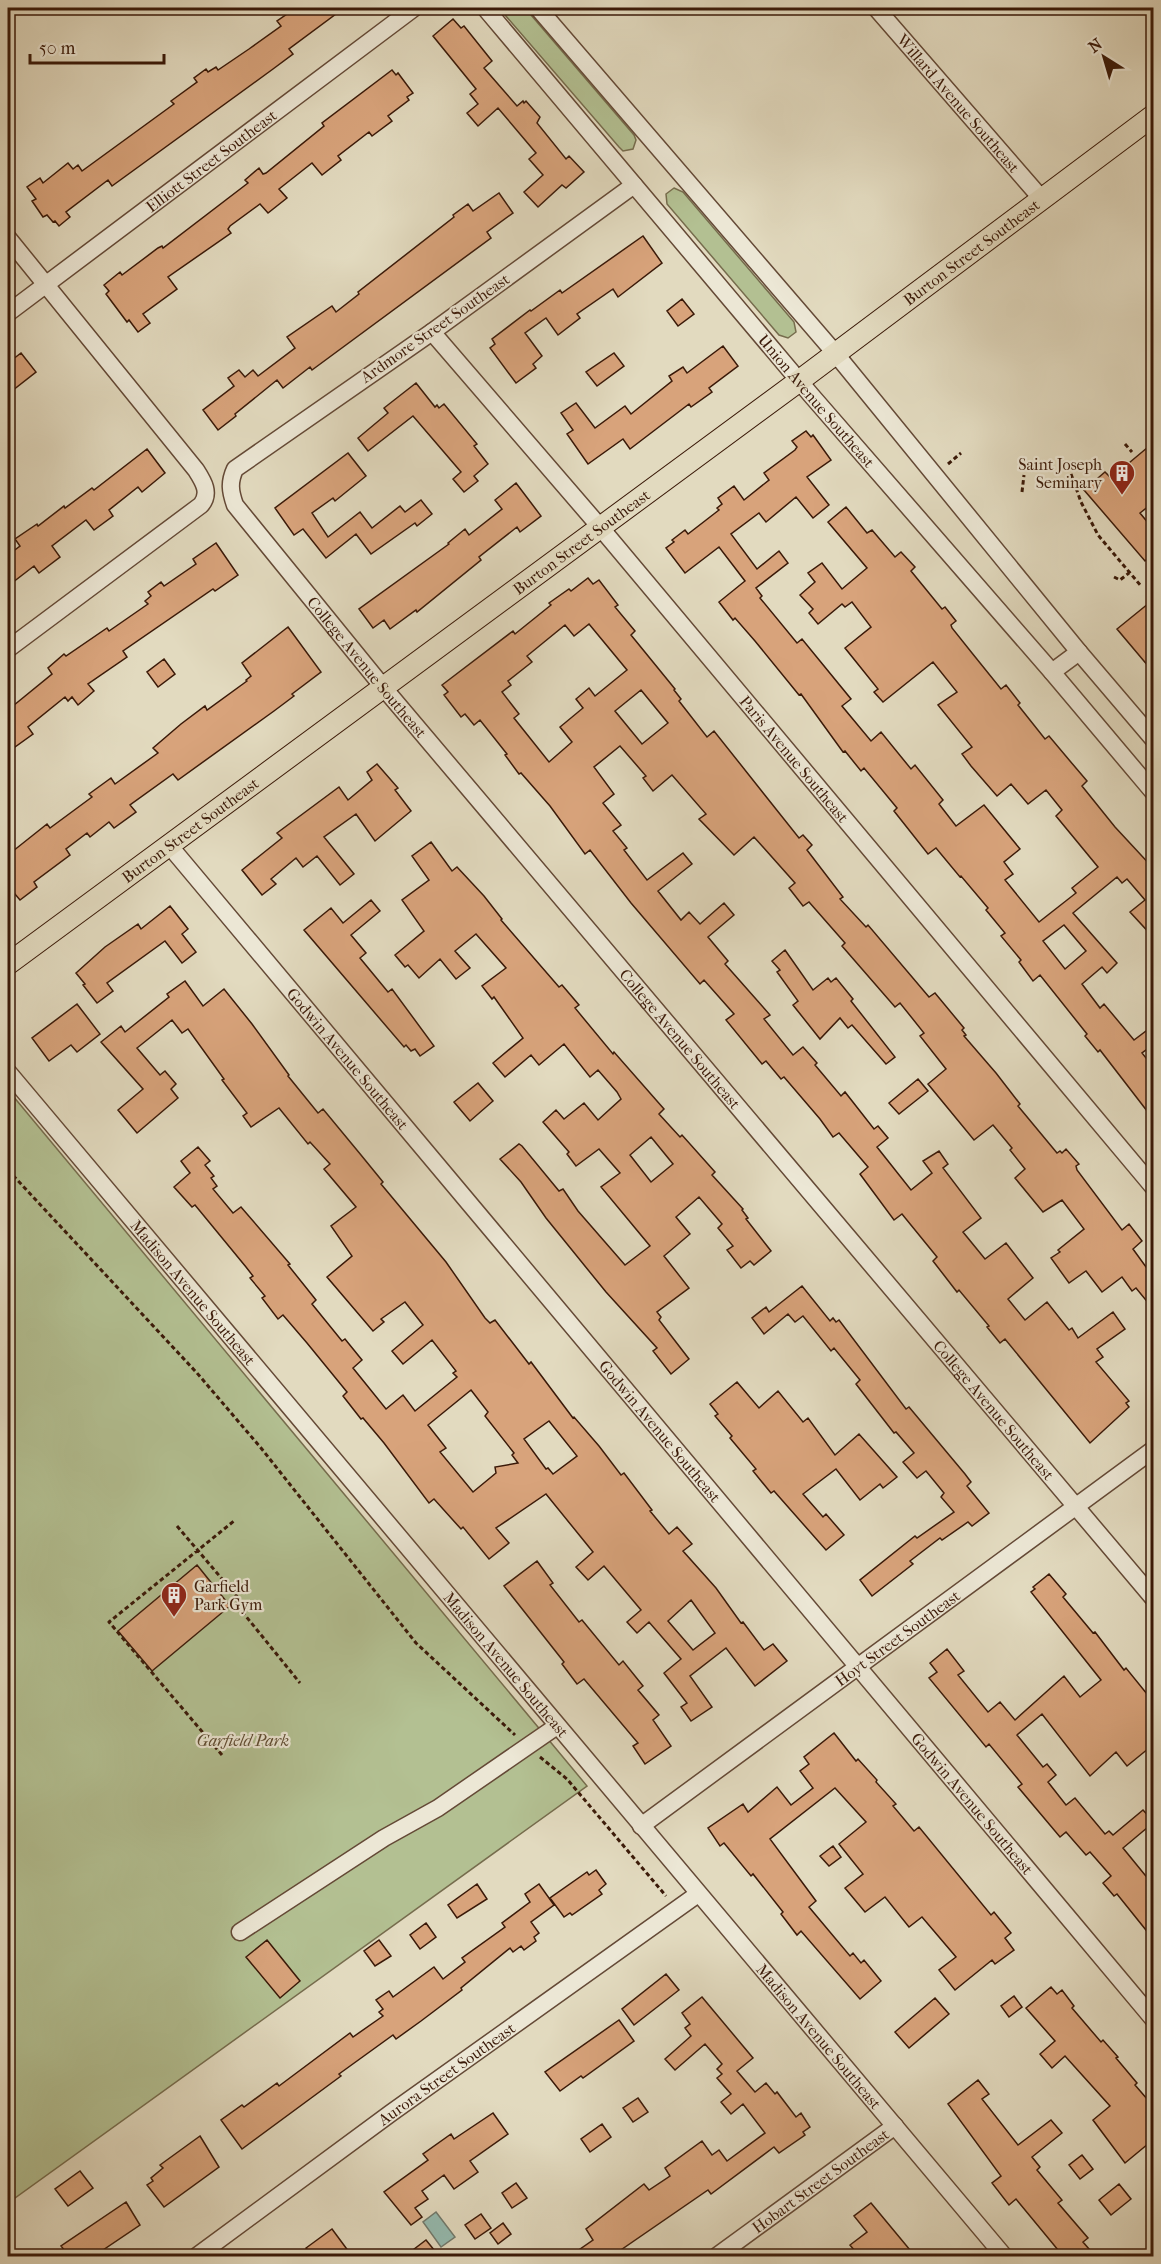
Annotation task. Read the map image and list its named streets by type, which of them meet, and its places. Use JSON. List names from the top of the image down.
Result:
{
  "streets": {
    "main road": ["Burton Street Southeast"],
    "street": [
      "Willard Avenue Southeast",
      "Elliott Street Southeast",
      "Ardmore Street Southeast",
      "Union Avenue Southeast",
      "College Avenue Southeast",
      "Paris Avenue Southeast",
      "Godwin Avenue Southeast",
      "Madison Avenue Southeast",
      "Hoyt Street Southeast",
      "Aurora Street Southeast",
      "Hobart Street Southeast"
    ]
  },
  "crossings": [
    ["Willard Avenue Southeast", "Burton Street Southeast"],
    ["Burton Street Southeast", "Union Avenue Southeast"],
    ["Burton Street Southeast", "College Avenue Southeast"],
    ["Burton Street Southeast", "Paris Avenue Southeast"],
    ["Burton Street Southeast", "Godwin Avenue Southeast"],
    ["Ardmore Street Southeast", "Union Avenue Southeast"],
    ["Ardmore Street Southeast", "College Avenue Southeast"],
    ["Ardmore Street Southeast", "Paris Avenue Southeast"],
    ["College Avenue Southeast", "Hoyt Street Southeast"],
    ["Godwin Avenue Southeast", "Hoyt Street Southeast"],
    ["Madison Avenue Southeast", "Hoyt Street Southeast"],
    ["Madison Avenue Southeast", "Aurora Street Southeast"],
    ["Madison Avenue Southeast", "Hobart Street Southeast"]
  ],
  "parks": ["Garfield Park"],
  "places": {
    "building": ["Saint Joseph Seminary", "Garfield Park Gym"]
  },
  "scale_bar": "50 m",
  "north": "top left"
}
